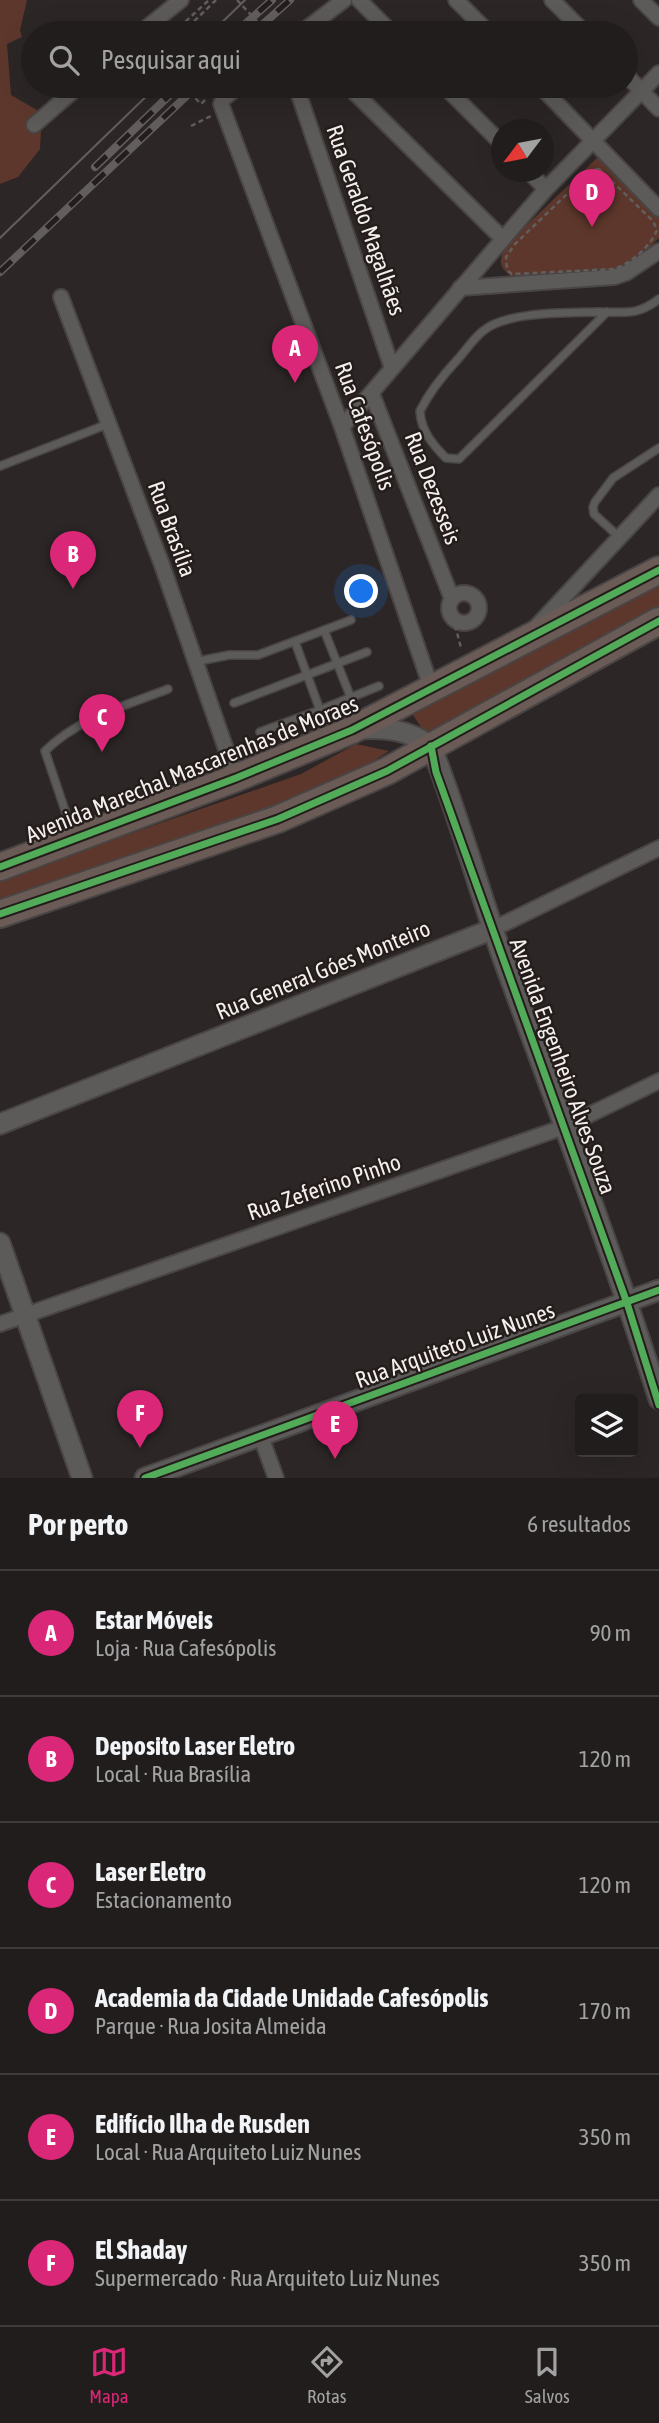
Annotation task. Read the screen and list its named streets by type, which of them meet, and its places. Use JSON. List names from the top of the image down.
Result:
{
  "streets": {
    "highway": ["Avenida Marechal Mascarenhas de Moraes"],
    "main road": ["Rua General Góes Monteiro", "Avenida Engenheiro Alves Souza", "Rua Arquiteto Luiz Nunes"],
    "street": [
      "Rua Geraldo Magalhães",
      "Rua Cafesópolis",
      "Rua Dezesseis",
      "Rua Brasília",
      "Rua Zeferino Pinho"
    ]
  },
  "crossings": [
    ["Rua Cafesópolis", "Avenida Marechal Mascarenhas de Moraes"],
    ["Rua Brasília", "Avenida Marechal Mascarenhas de Moraes"],
    ["Rua General Góes Monteiro", "Avenida Engenheiro Alves Souza"],
    ["Avenida Engenheiro Alves Souza", "Rua Zeferino Pinho"],
    ["Avenida Engenheiro Alves Souza", "Rua Arquiteto Luiz Nunes"]
  ],
  "north": "bottom left",
  "page": {
    "search": "Pesquisar aqui",
    "pins": [
      "D",
      "A",
      "B",
      "C",
      "F",
      "E"
    ],
    "heading": ["Por perto", "6 resultados"],
    "list": [
      {
        "mark": "A",
        "name": "Estar Móveis",
        "note": "Loja · Rua Cafesópolis",
        "value": "90 m"
      },
      {
        "mark": "B",
        "name": "Deposito Laser Eletro",
        "note": "Local · Rua Brasília",
        "value": "120 m"
      },
      {
        "mark": "C",
        "name": "Laser Eletro",
        "note": "Estacionamento",
        "value": "120 m"
      },
      {
        "mark": "D",
        "name": "Academia da Cidade Unidade Cafesópolis",
        "note": "Parque · Rua Josita Almeida",
        "value": "170 m"
      },
      {
        "mark": "E",
        "name": "Edifício Ilha de Rusden",
        "note": "Local · Rua Arquiteto Luiz Nunes",
        "value": "350 m"
      },
      {
        "mark": "F",
        "name": "El Shaday",
        "note": "Supermercado · Rua Arquiteto Luiz Nunes",
        "value": "350 m"
      }
    ],
    "nav": ["Mapa", "Rotas", "Salvos"]
  }
}
